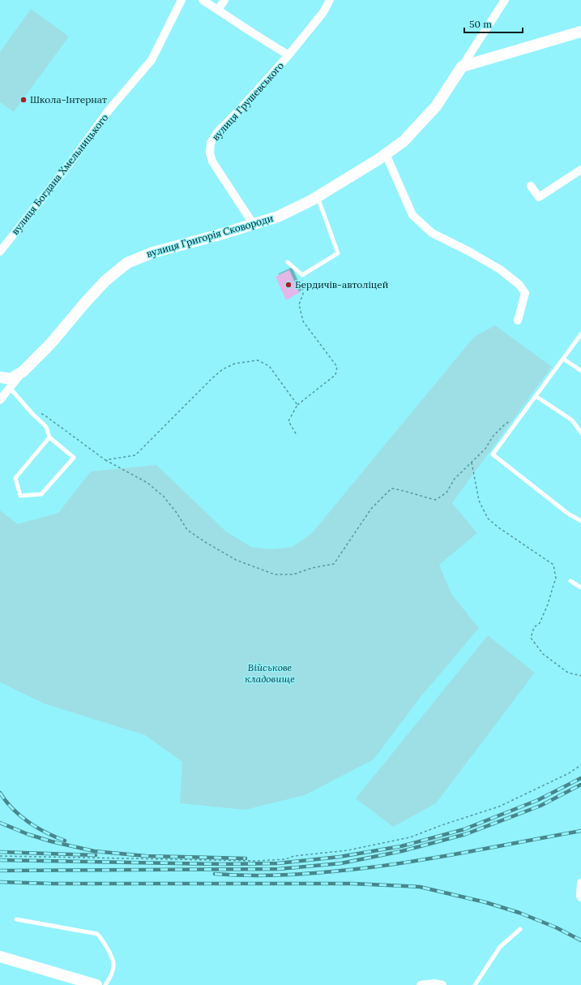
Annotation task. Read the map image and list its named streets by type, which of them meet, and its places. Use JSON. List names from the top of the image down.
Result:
{
  "streets": {
    "main road": ["вулиця Григорія Сковороди"],
    "street": ["вулиця Грушевського", "вулиця Богдана Хмельницького"]
  },
  "crossings": [
    ["вулиця Грушевського", "вулиця Григорія Сковороди"]
  ],
  "parks": ["Військове кладовище"],
  "places": ["Школа-Інтернат", "Бердичів-автоліцей"],
  "scale_bar": "50 m"
}
